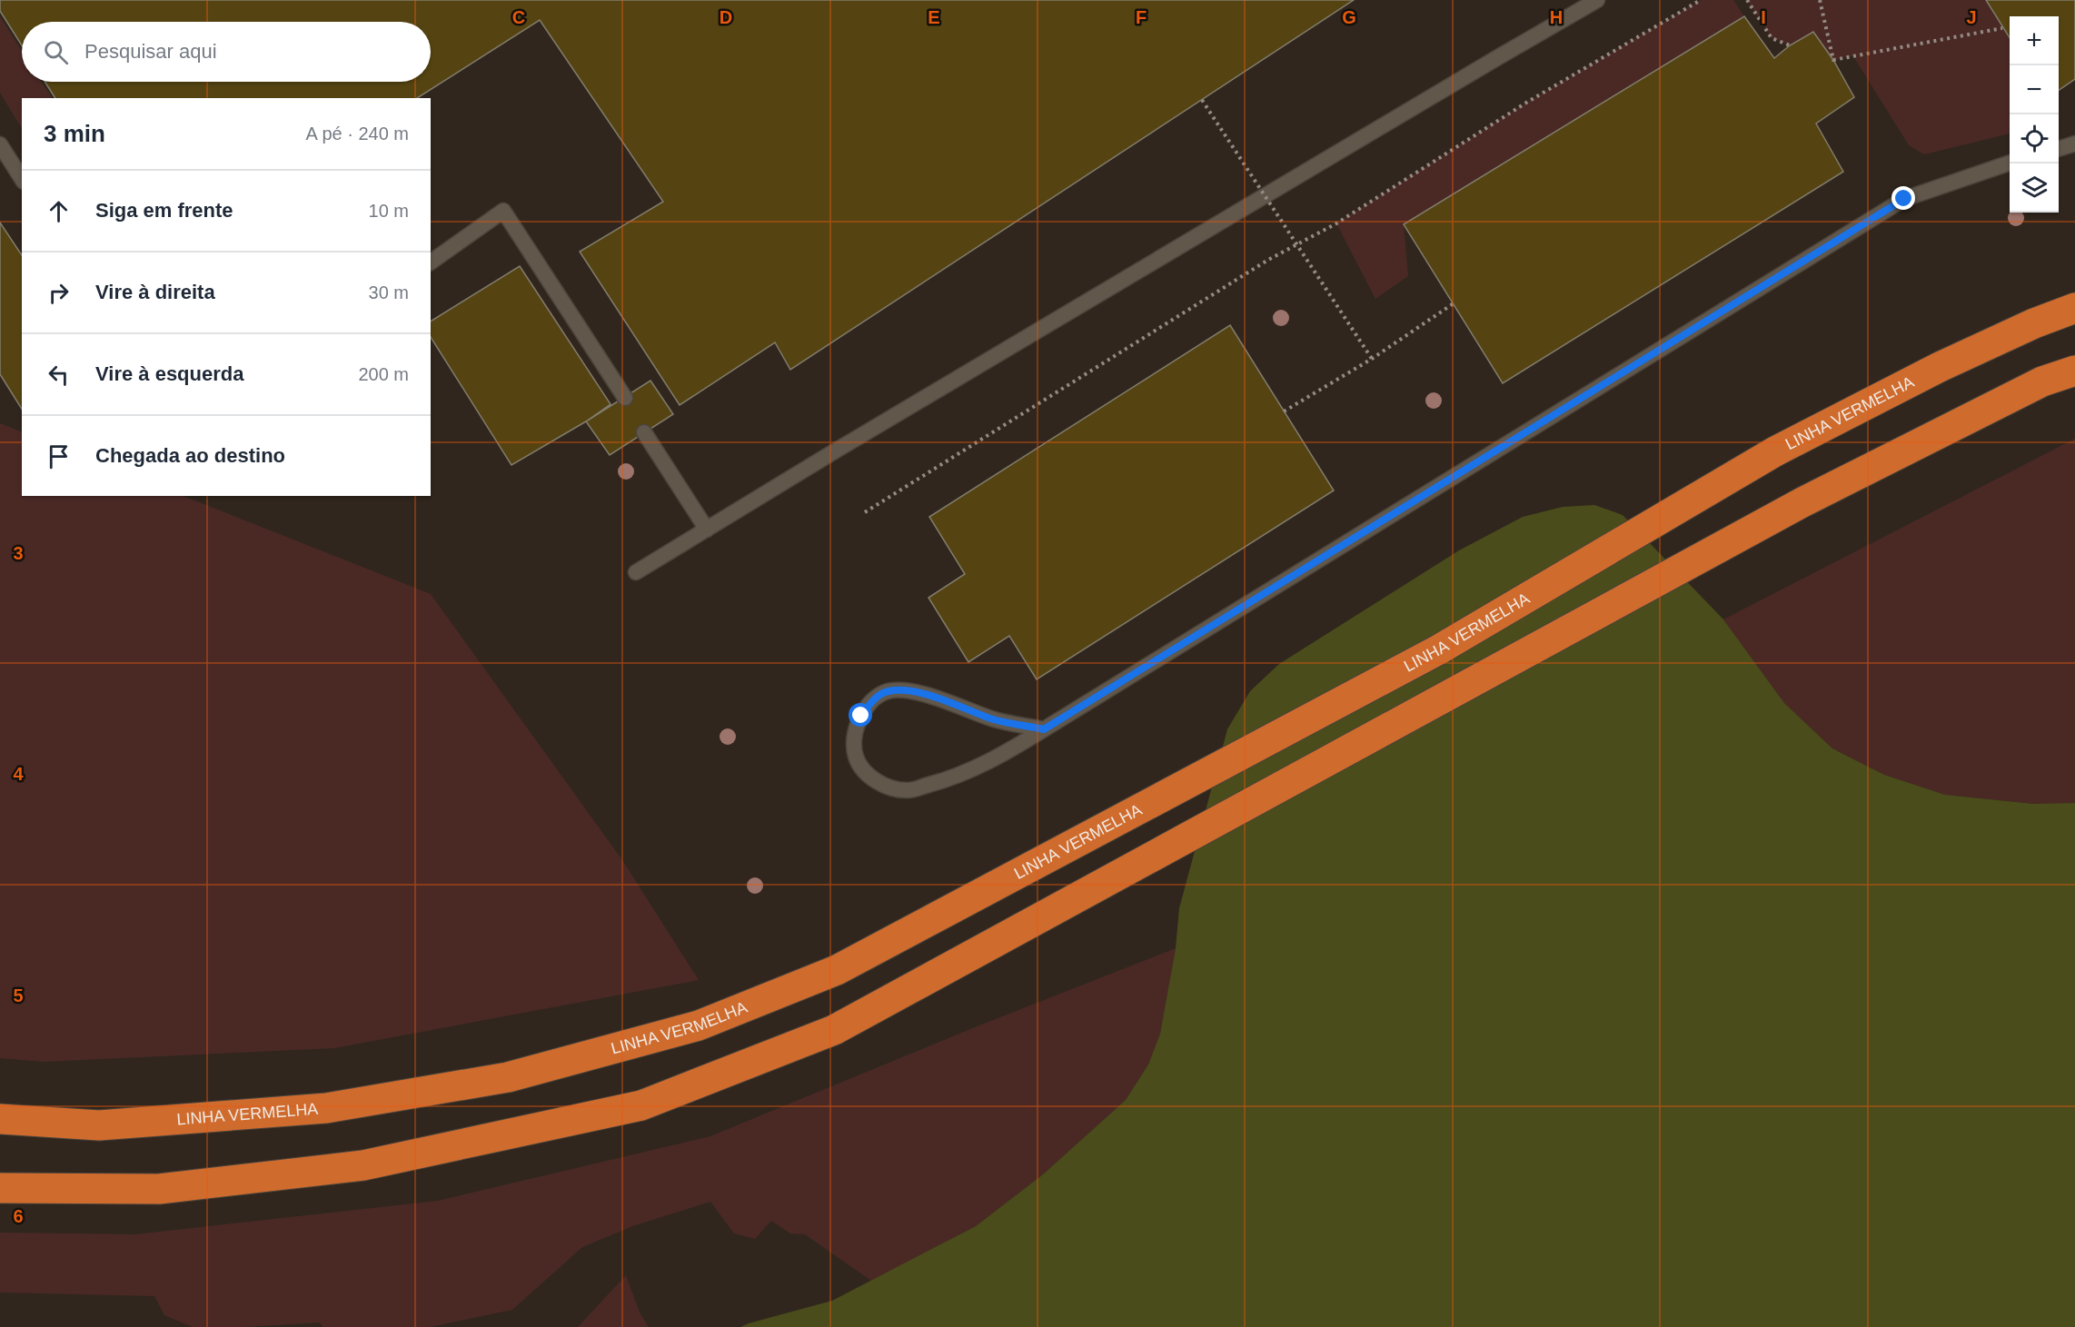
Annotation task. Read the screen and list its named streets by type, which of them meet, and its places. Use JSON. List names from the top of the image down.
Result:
{
  "streets": {
    "highway": ["LINHA VERMELHA"]
  },
  "page": {
    "map_buttons": ["+", "−"],
    "search": "Pesquisar aqui",
    "heading": ["3 min", "A pé · 240 m"],
    "list": [
      ["Siga em frente", "10 m"],
      ["Vire à direita", "30 m"],
      ["Vire à esquerda", "200 m"],
      "Chegada ao destino"
    ]
  },
  "grid": {
    "columns": [
      "C",
      "D",
      "E",
      "F",
      "G",
      "H",
      "I",
      "J"
    ],
    "rows": [
      "3",
      "4",
      "5",
      "6"
    ]
  }
}
